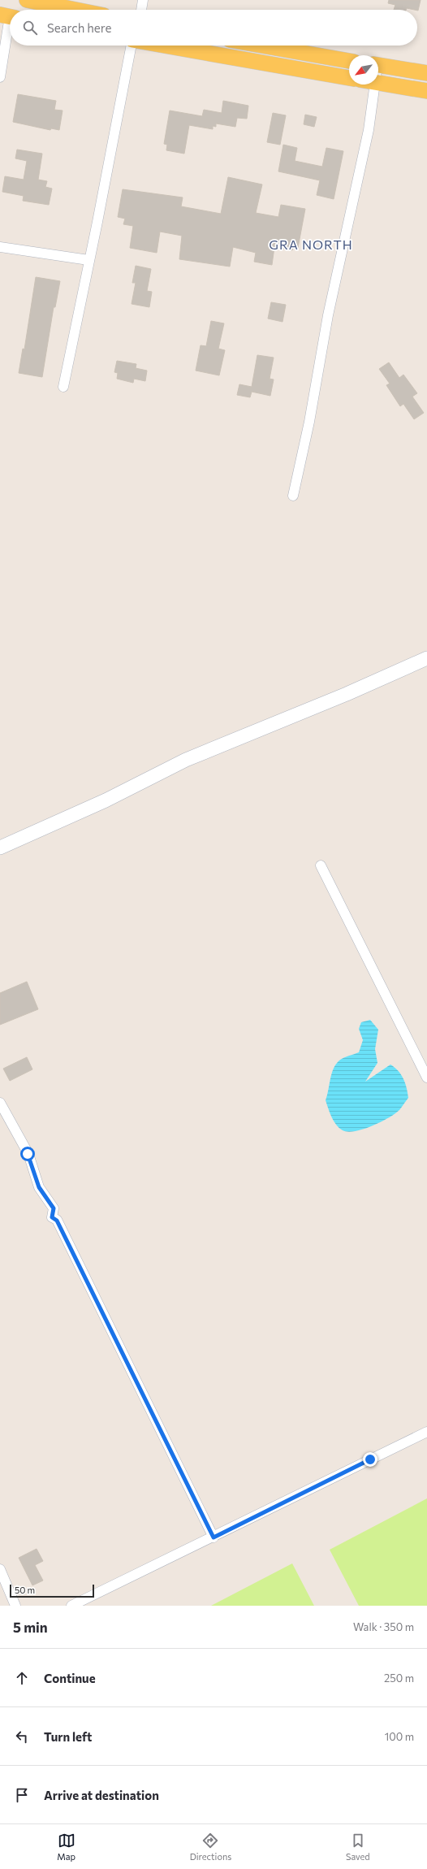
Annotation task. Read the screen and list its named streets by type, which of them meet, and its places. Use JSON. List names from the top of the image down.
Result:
{
  "districts": ["GRA NORTH"],
  "scale_bar": "50 m",
  "north": "bottom left",
  "page": {
    "search": "Search here",
    "scale": "50 m",
    "heading": ["5 min", "Walk · 350 m"],
    "list": [
      ["Continue", "250 m"],
      ["Turn left", "100 m"],
      "Arrive at destination"
    ],
    "nav": ["Map", "Directions", "Saved"]
  }
}
